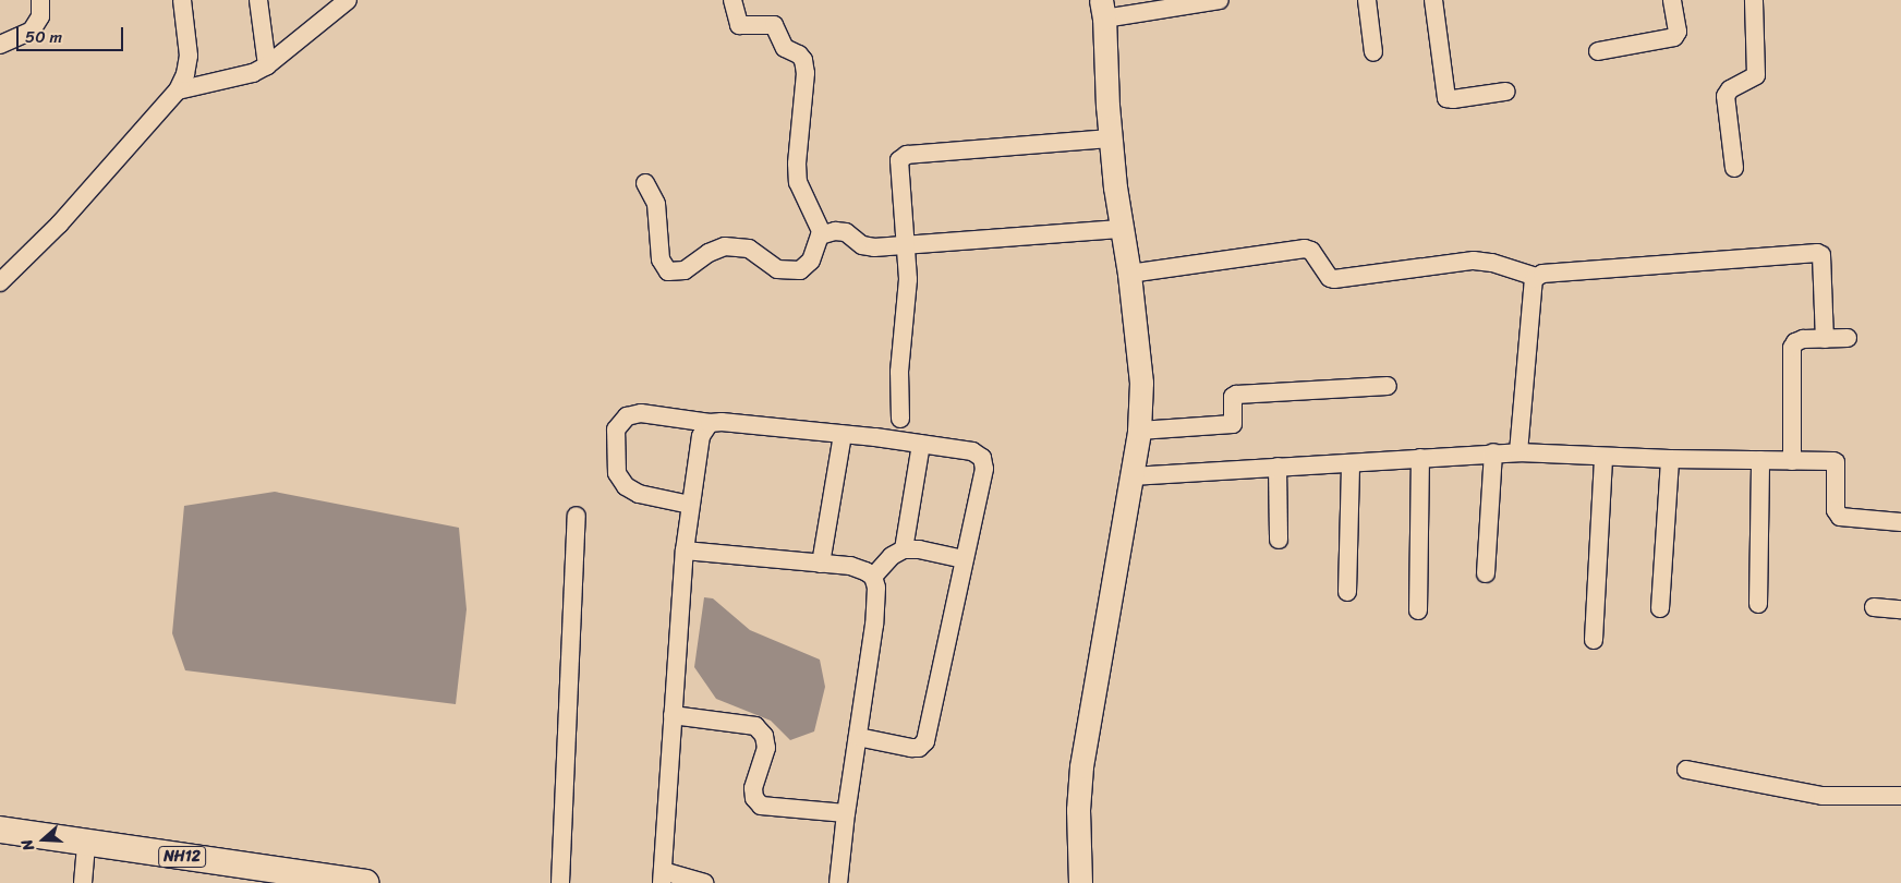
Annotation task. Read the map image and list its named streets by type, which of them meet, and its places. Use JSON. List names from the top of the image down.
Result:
{
  "streets": {
    "highway": ["NH12"]
  },
  "scale_bar": "50 m",
  "north": "left"
}
